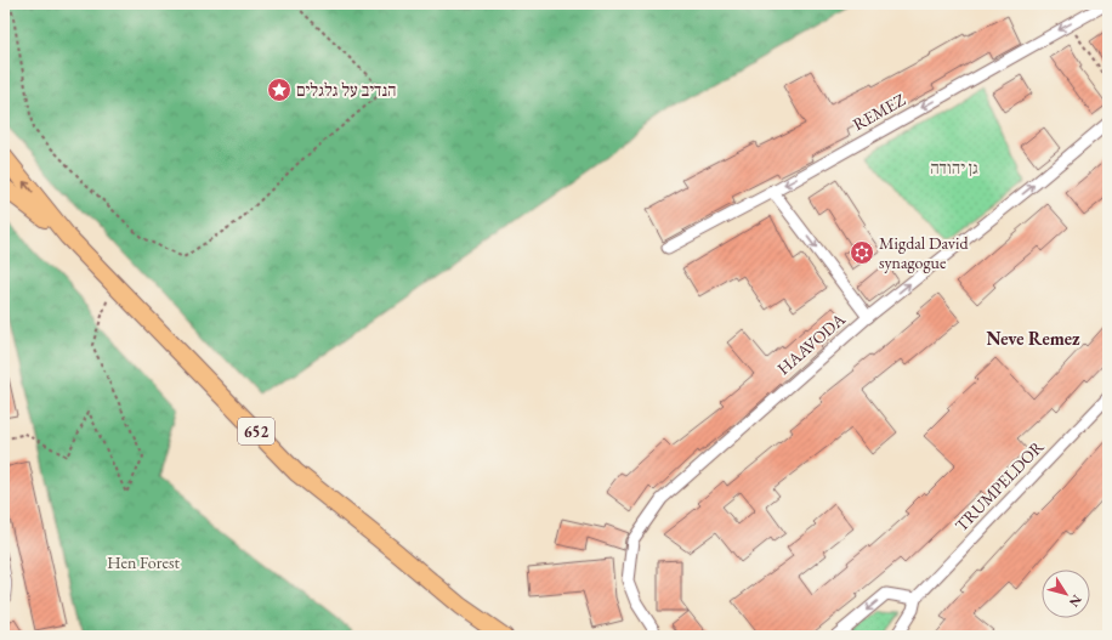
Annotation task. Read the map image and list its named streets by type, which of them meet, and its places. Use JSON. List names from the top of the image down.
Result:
{
  "streets": {
    "main road": ["652"],
    "street": ["REMEZ", "HAAVODA", "TRUMPELDOR"]
  },
  "one_way": ["REMEZ", "HAAVODA"],
  "districts": ["Neve Remez"],
  "parks": ["גן יהודה", "Hen Forest"],
  "places": {
    "place": ["הנדיב על גלגלים"],
    "synagogue": ["Migdal David synagogue"]
  },
  "north": "bottom right"
}
